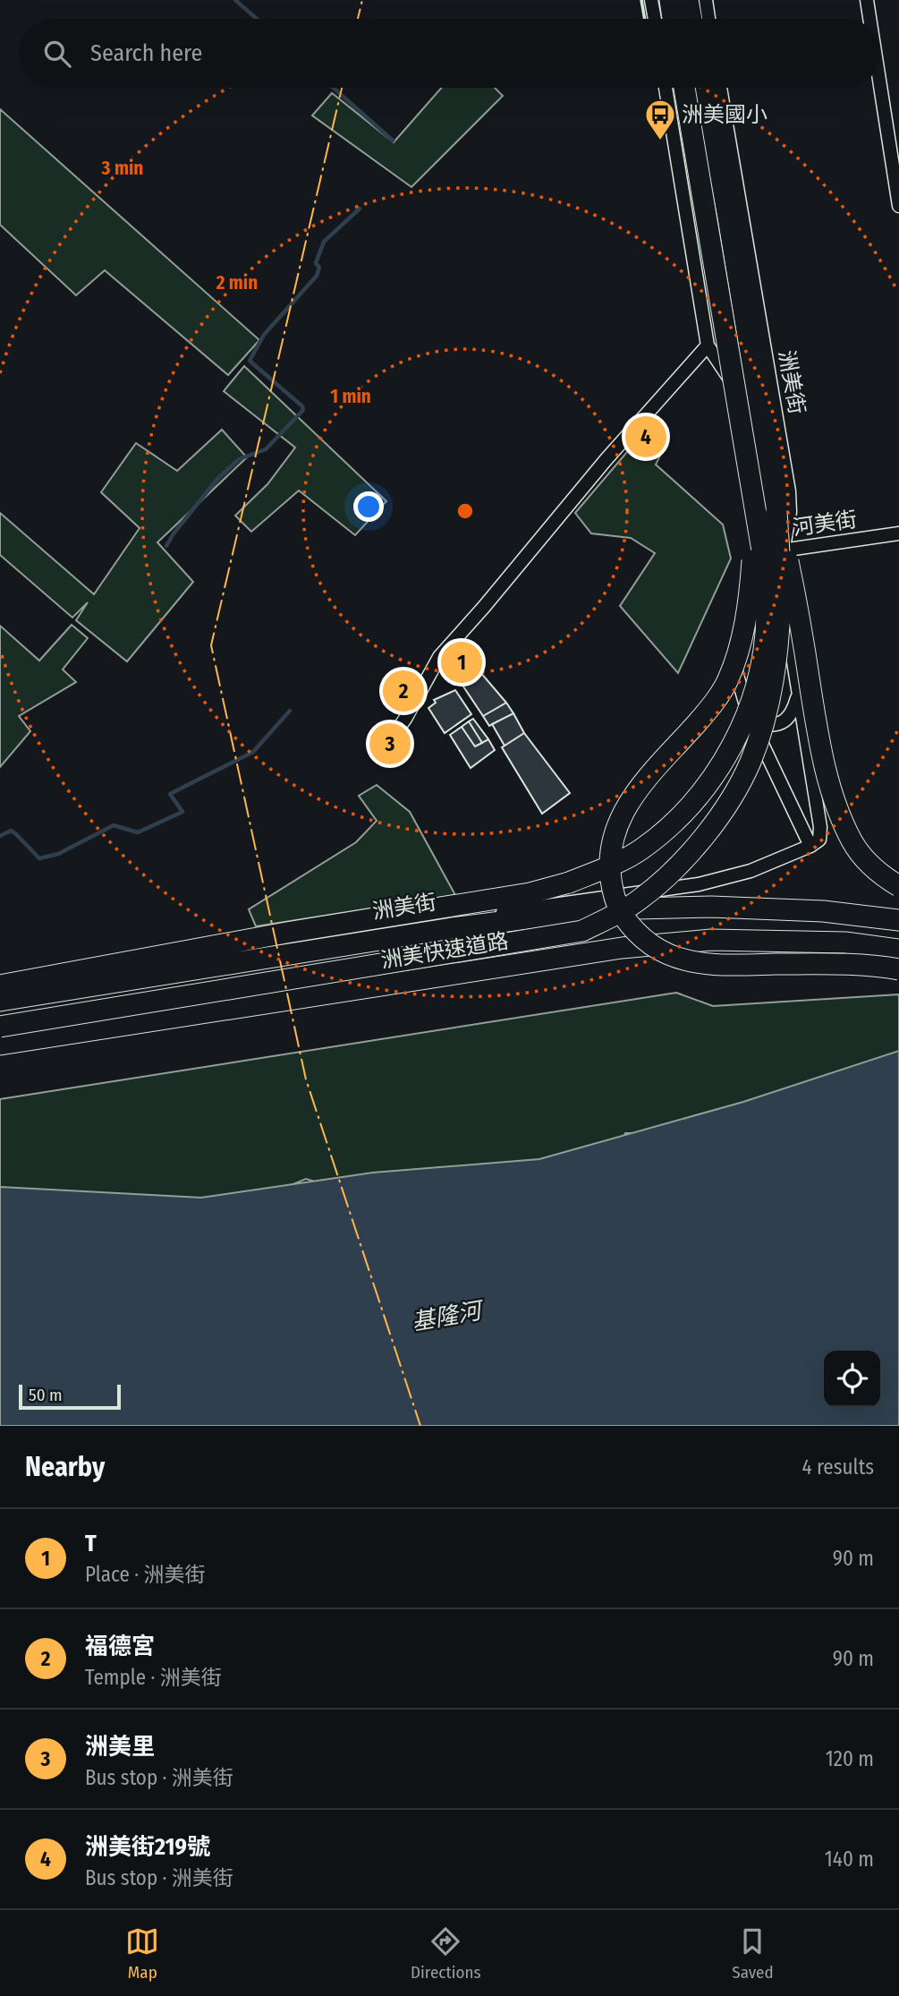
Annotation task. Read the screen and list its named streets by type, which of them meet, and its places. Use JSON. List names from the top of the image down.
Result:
{
  "streets": {
    "highway": ["洲美快速道路"],
    "street": ["洲美街", "河美街"]
  },
  "crossings": [
    ["洲美街", "河美街"]
  ],
  "water": ["基隆河"],
  "places": {
    "bus stop": ["洲美國小"]
  },
  "scale_bar": "50 m",
  "page": {
    "search": "Search here",
    "pins": [
      "4",
      "1",
      "2",
      "3"
    ],
    "scale": "50 m",
    "heading": ["Nearby", "4 results"],
    "list": [
      {
        "mark": "1",
        "name": "T",
        "note": "Place · 洲美街",
        "value": "90 m"
      },
      {
        "mark": "2",
        "name": "福德宮",
        "note": "Temple · 洲美街",
        "value": "90 m"
      },
      {
        "mark": "3",
        "name": "洲美里",
        "note": "Bus stop · 洲美街",
        "value": "120 m"
      },
      {
        "mark": "4",
        "name": "洲美街219號",
        "note": "Bus stop · 洲美街",
        "value": "140 m"
      }
    ],
    "nav": ["Map", "Directions", "Saved"]
  },
  "rings": ["3 min", "2 min", "1 min"]
}
